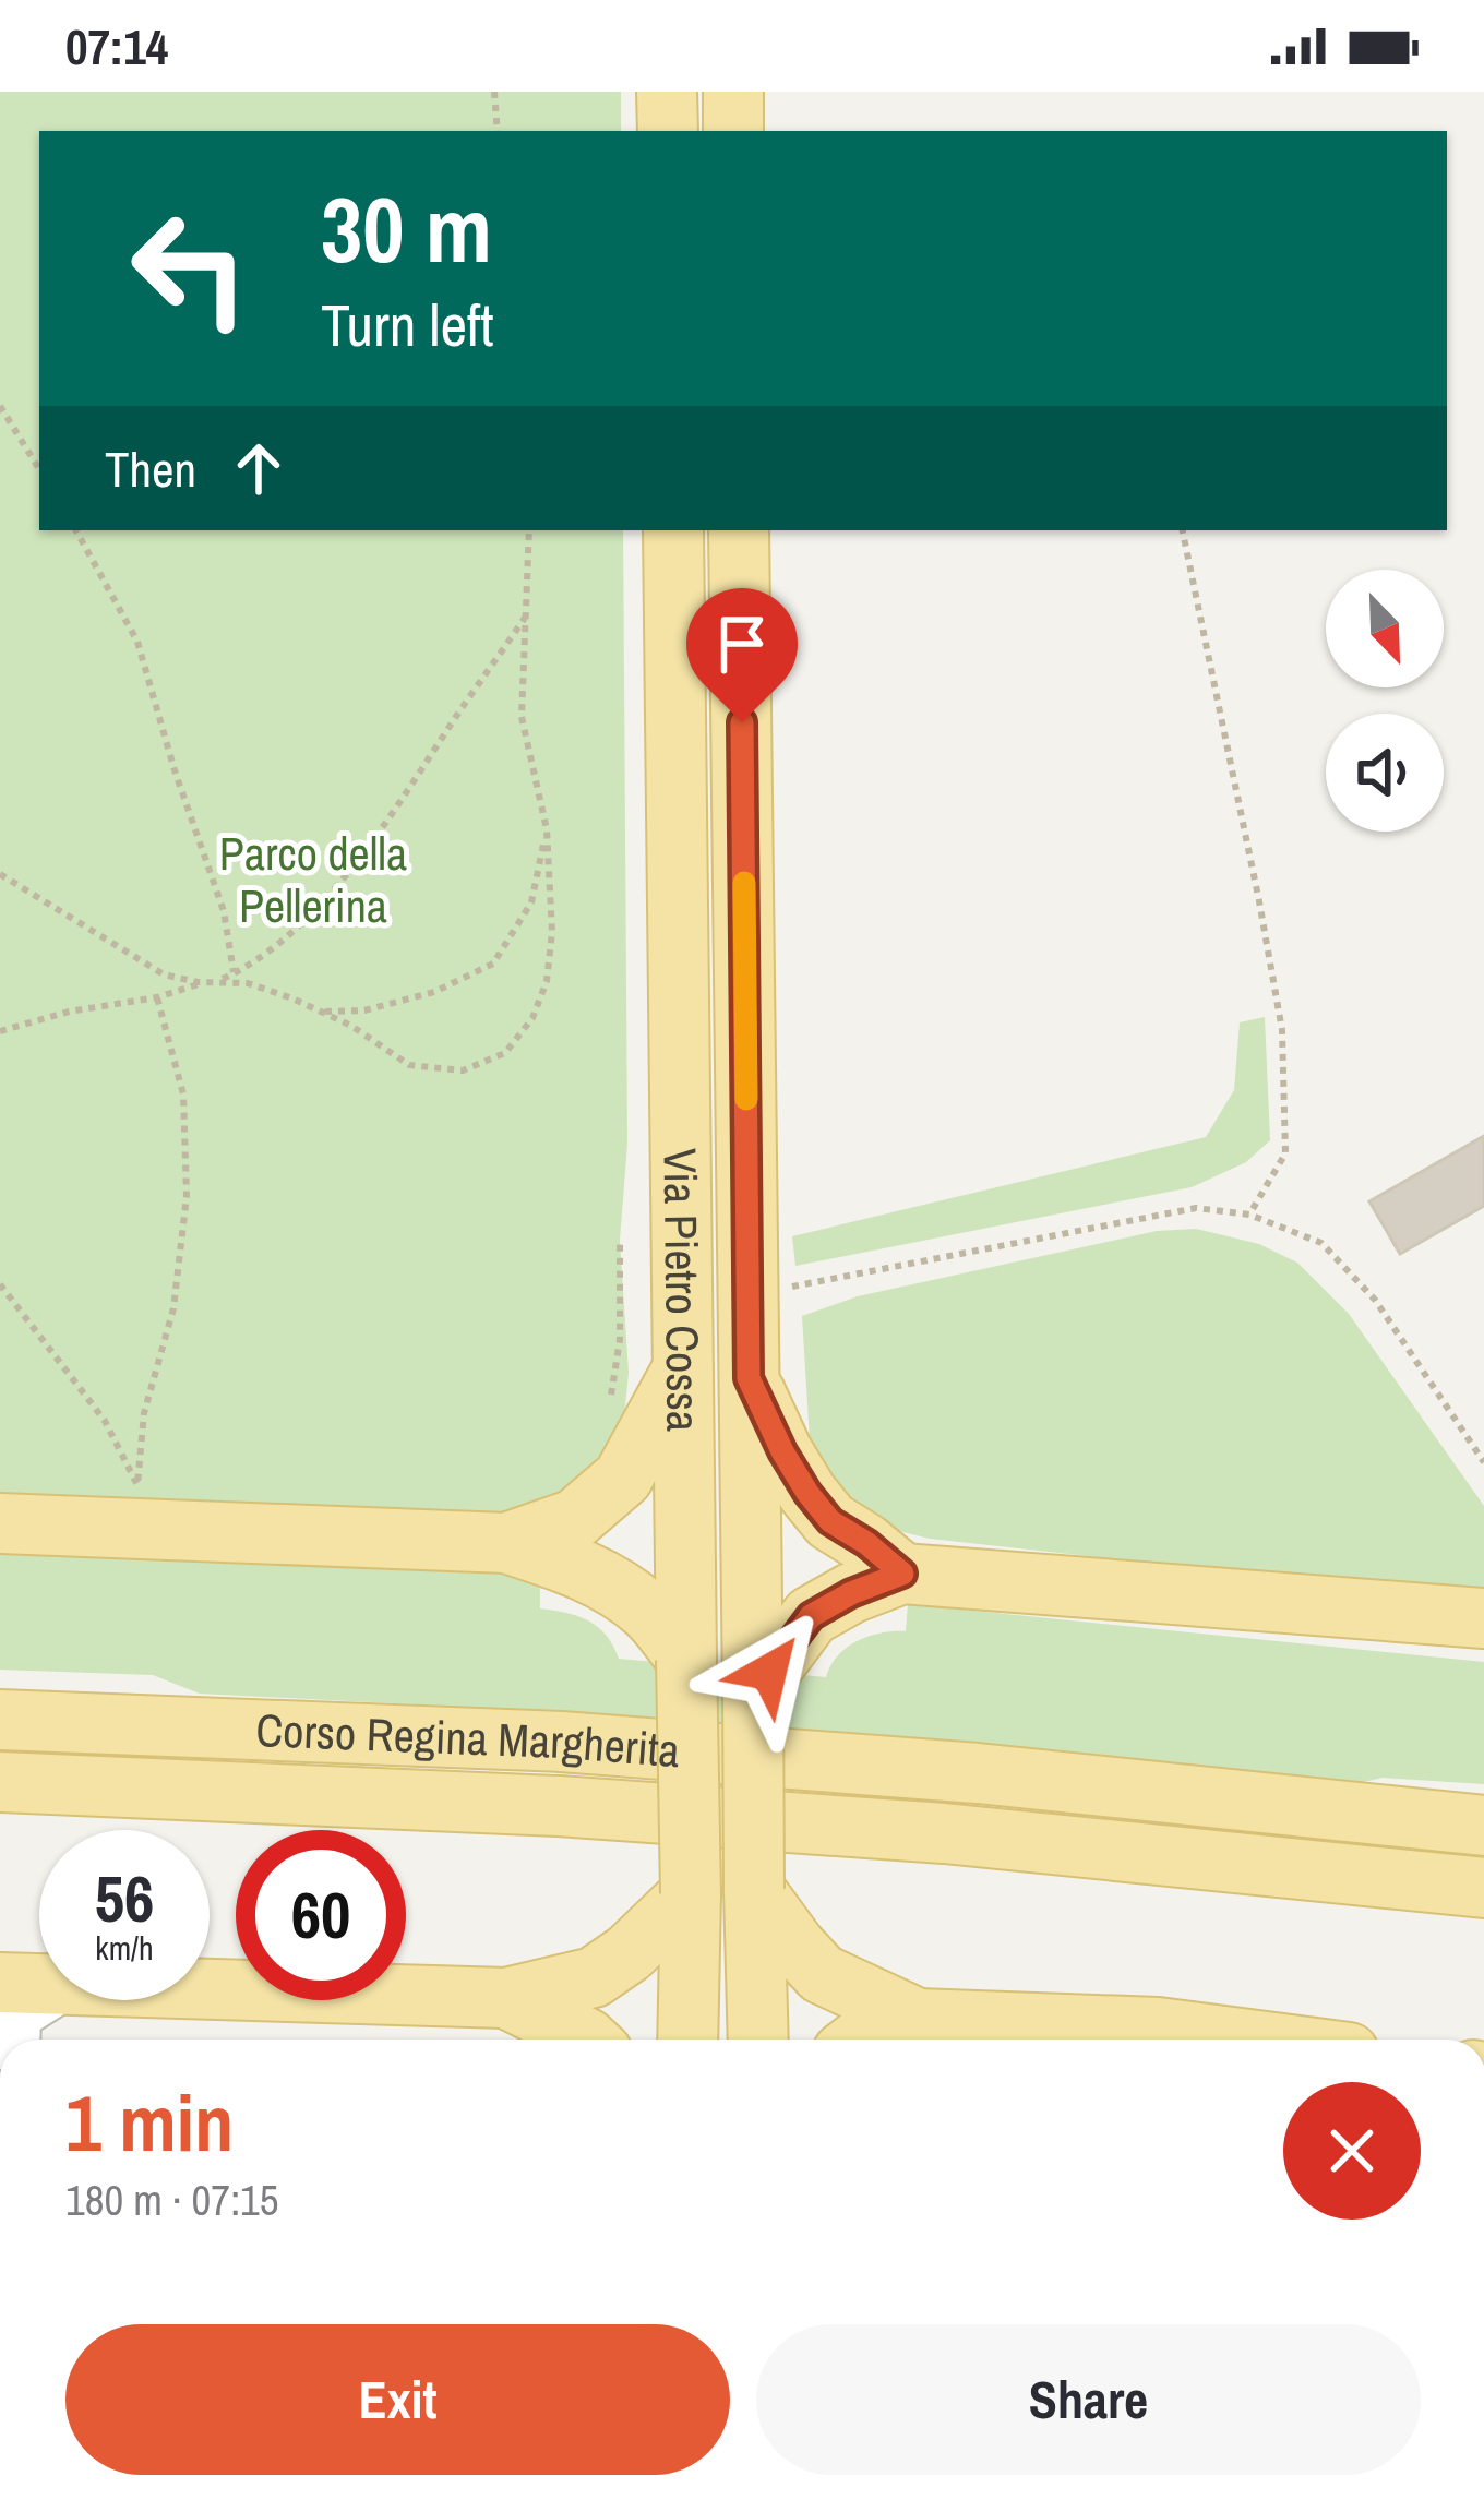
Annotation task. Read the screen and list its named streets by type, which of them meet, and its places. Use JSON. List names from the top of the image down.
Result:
{
  "streets": {
    "main road": ["Via Pietro Cossa", "Corso Regina Margherita"]
  },
  "parks": ["Parco della Pellerina"],
  "north": "bottom right",
  "page": {
    "status": "07:14",
    "turn": ["30 m", "Turn left"],
    "then": "Then",
    "speed": "56 km/h",
    "limit": "60",
    "heading": ["1 min", "180 m · 07:15"],
    "buttons": ["Exit", "Share"]
  }
}
